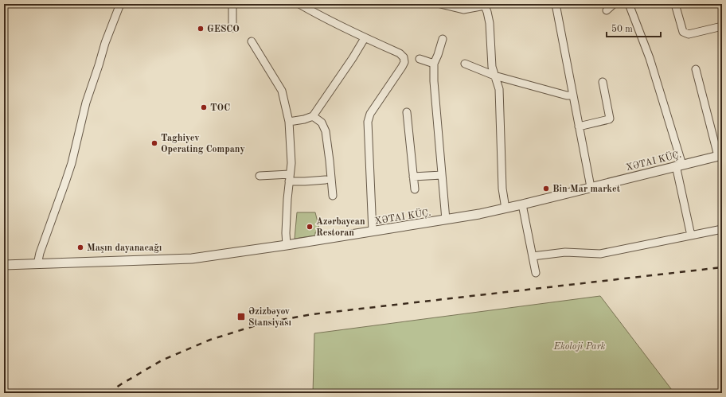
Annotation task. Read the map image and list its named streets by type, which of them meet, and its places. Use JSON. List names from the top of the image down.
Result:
{
  "streets": {
    "street": ["XƏTAI KÜÇ."]
  },
  "parks": ["Ekoloji Park"],
  "places": {
    "other": [
      "GESCO",
      "TOC",
      "Taghiyev Operating Company",
      "Bin Mar market",
      "Azərbaycan Restoran",
      "Maşın dayanacağı"
    ],
    "transit": ["Əzizbəyov Stansiyası"]
  },
  "scale_bar": "50 m"
}
